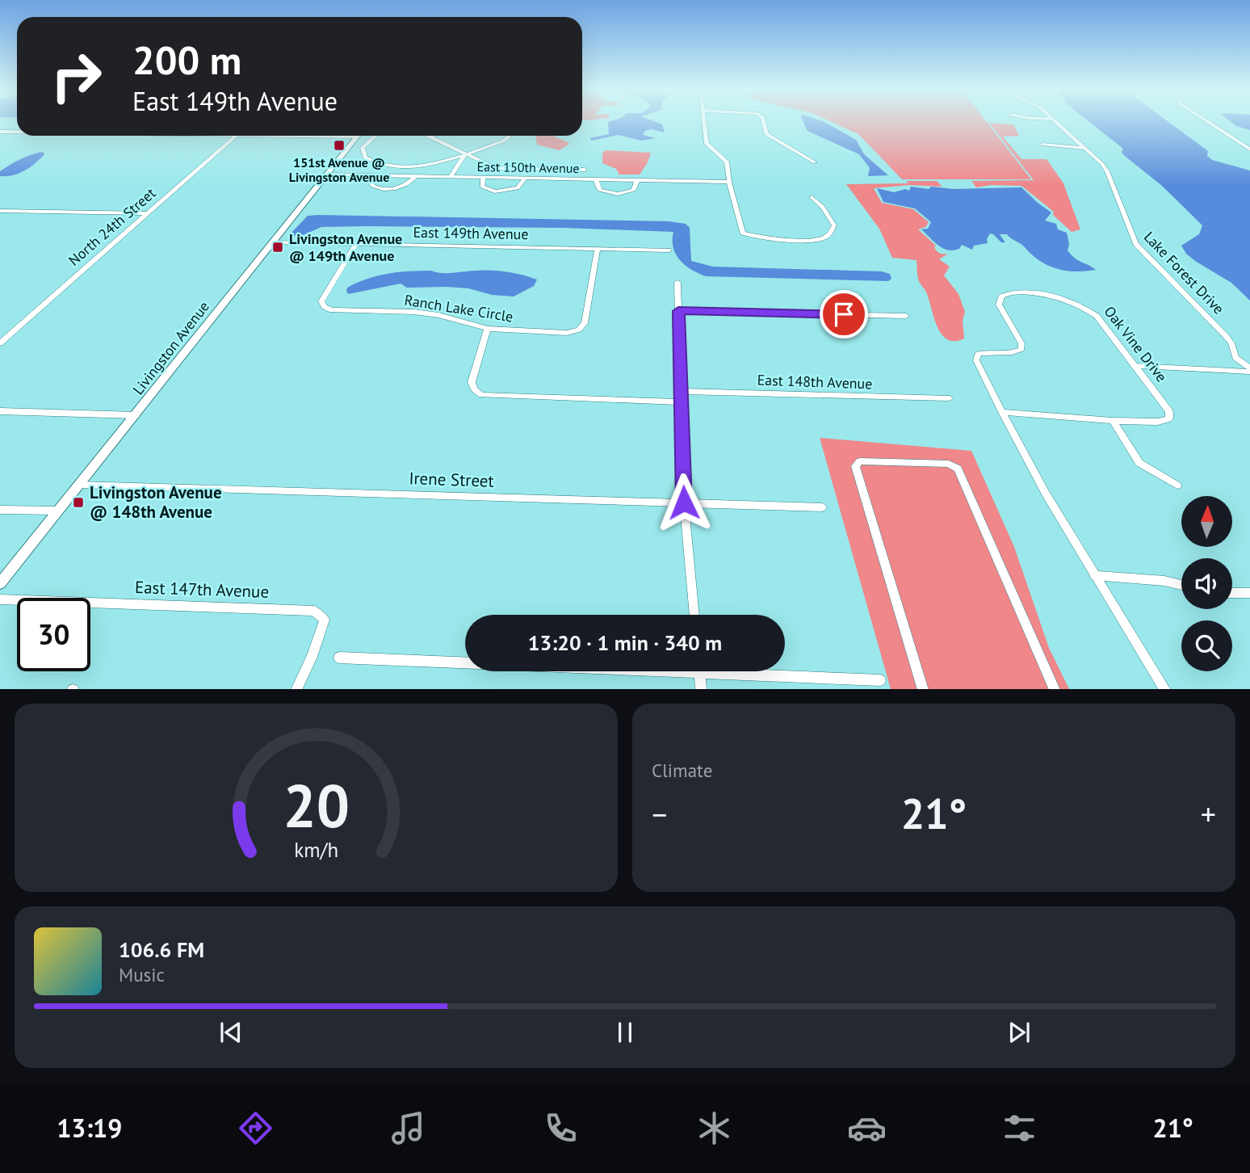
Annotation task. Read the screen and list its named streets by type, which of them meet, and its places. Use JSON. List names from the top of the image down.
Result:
{
  "streets": {
    "street": [
      "East 150th Avenue",
      "North 24th Street",
      "East 149th Avenue",
      "Lake Forest Drive",
      "Ranch Lake Circle",
      "Oak Vine Drive",
      "Livingston Avenue",
      "East 148th Avenue",
      "Irene Street",
      "East 147th Avenue"
    ]
  },
  "crossings": [
    ["East 150th Avenue", "Livingston Avenue"],
    ["East 149th Avenue", "Ranch Lake Circle"],
    ["East 149th Avenue", "Livingston Avenue"],
    ["Livingston Avenue", "Irene Street"]
  ],
  "places": {
    "transit": ["151st Avenue @ Livingston Avenue", "Livingston Avenue @ 149th Avenue", "Livingston Avenue @ 148th Avenue"]
  },
  "north": "top",
  "page": {
    "turn": ["200 m", "East 149th Avenue"],
    "limit": "30",
    "trip": "13:20 · 1 min · 340 m",
    "tile": "Climate",
    "heat": ["−", "21°", "+"],
    "song": ["106.6 FM", "Music"],
    "tabs": ["13:19", "21°"],
    "gauge": ["20", "km/h"]
  }
}
